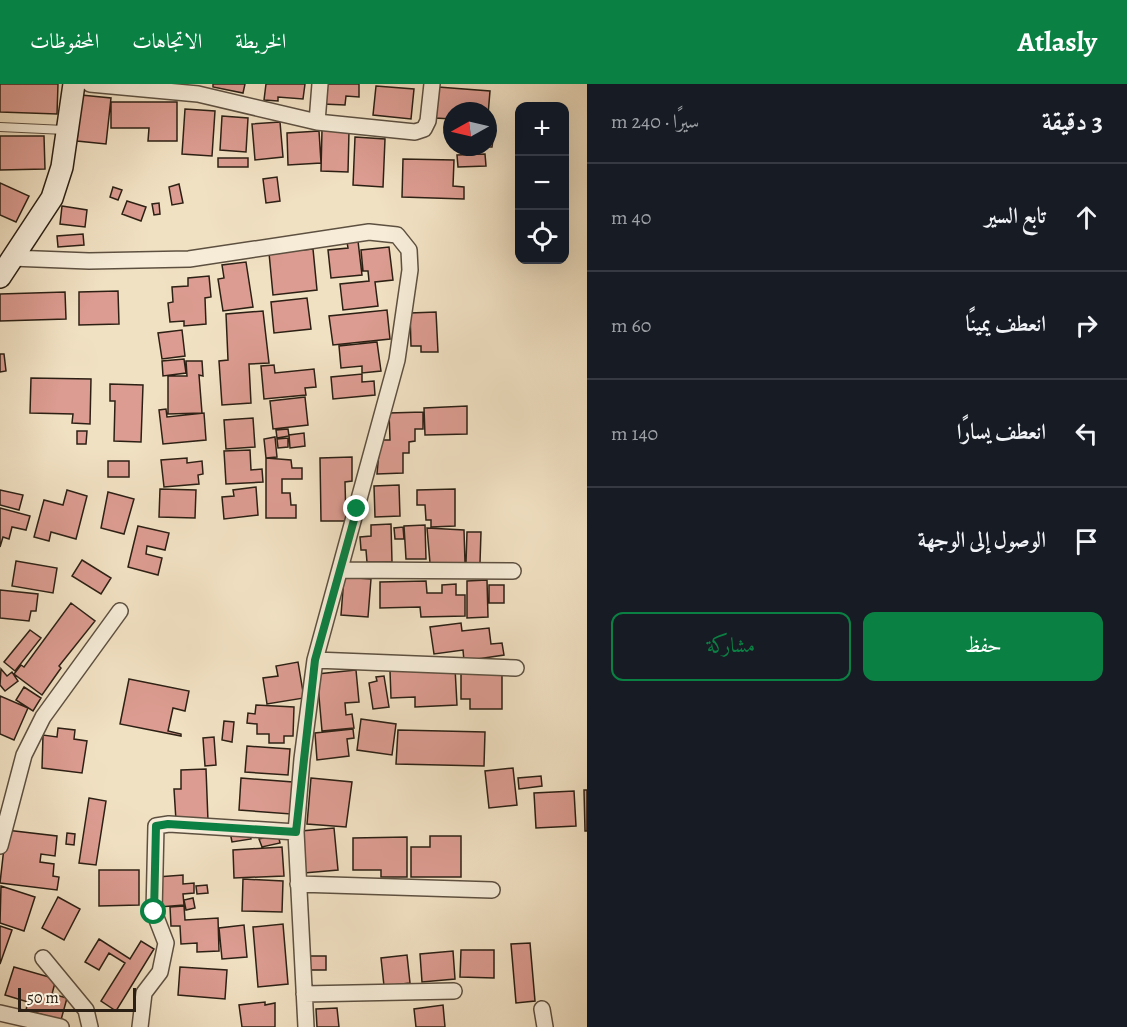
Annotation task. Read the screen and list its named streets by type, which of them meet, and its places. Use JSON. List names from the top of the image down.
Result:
{
  "scale_bar": "50 m",
  "north": "left",
  "page": {
    "header": "Atlasly",
    "nav": ["الخريطة", "الاتجاهات", "المحفوظات"],
    "heading": ["3 دقيقة", "سيرًا · 240 m"],
    "map_buttons": ["+", "−"],
    "list": [
      ["تابع السير", "40 m"],
      ["انعطف يمينًا", "60 m"],
      ["انعطف يسارًا", "140 m"],
      "الوصول إلى الوجهة"
    ],
    "buttons": ["حفظ", "مشاركة"],
    "scale": "50 m"
  }
}
